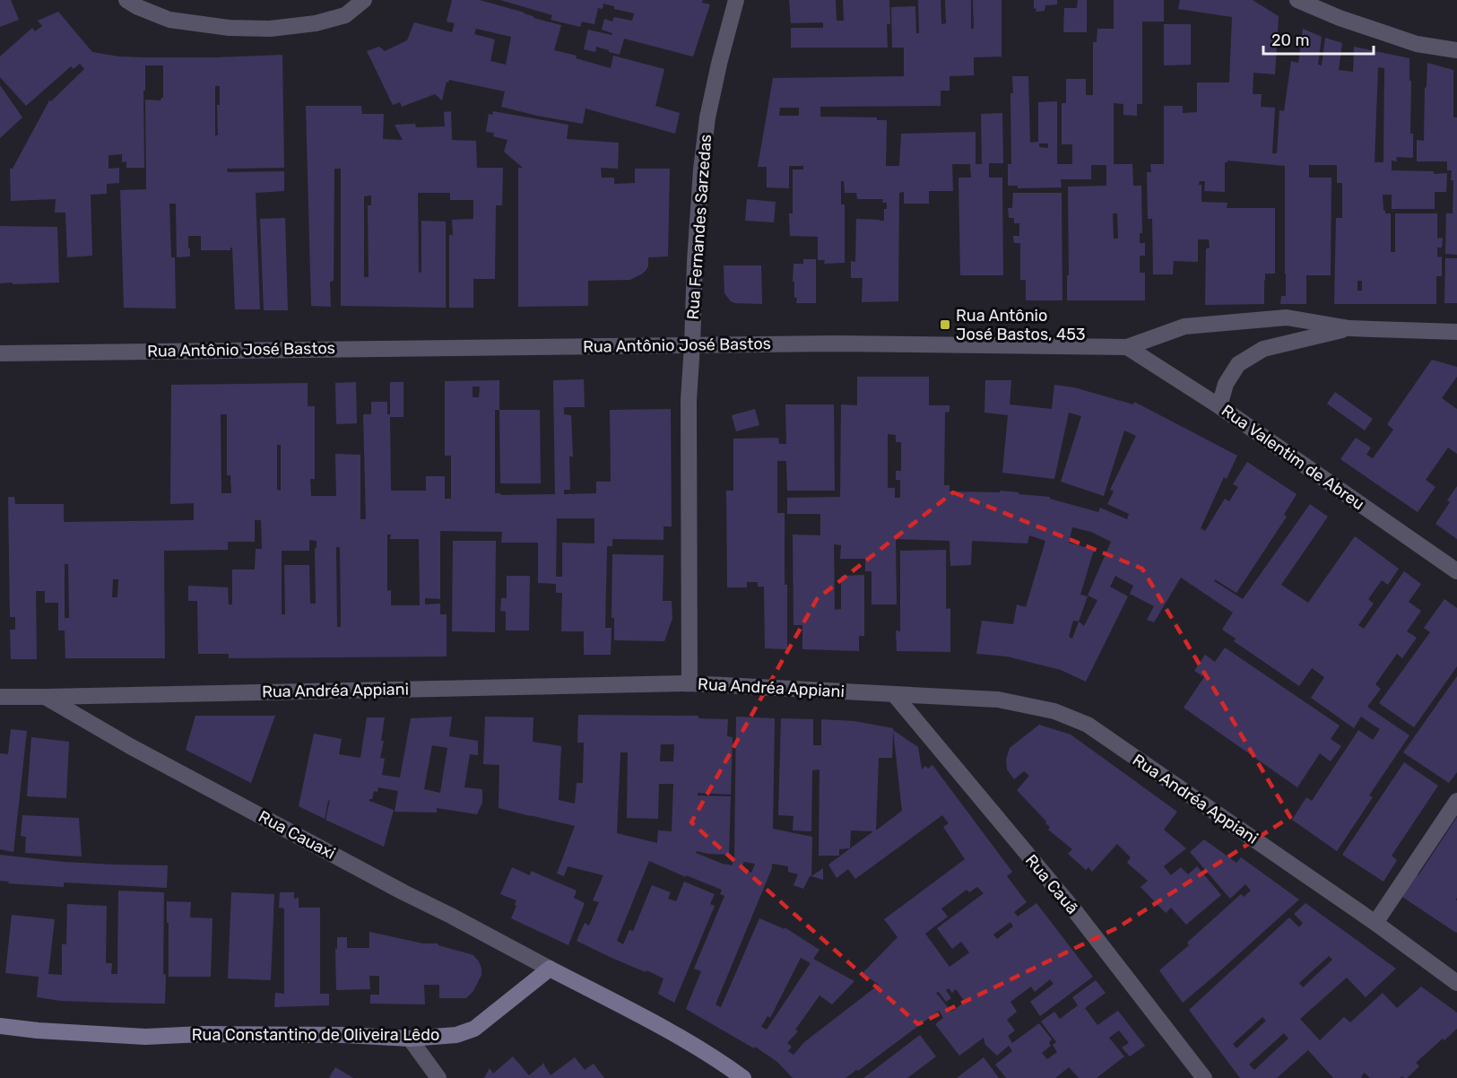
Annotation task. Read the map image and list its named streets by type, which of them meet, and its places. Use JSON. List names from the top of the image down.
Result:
{
  "streets": {
    "street": [
      "Rua Fernandes Sarzedas",
      "Rua Antônio José Bastos",
      "Rua Valentim de Abreu",
      "Rua Andréa Appiani",
      "Rua Cauaxi",
      "Rua Cauã",
      "Rua Constantino de Oliveira Lêdo"
    ]
  },
  "crossings": [
    ["Rua Fernandes Sarzedas", "Rua Antônio José Bastos"],
    ["Rua Fernandes Sarzedas", "Rua Andréa Appiani"],
    ["Rua Antônio José Bastos", "Rua Valentim de Abreu"],
    ["Rua Andréa Appiani", "Rua Cauaxi"],
    ["Rua Andréa Appiani", "Rua Cauã"],
    ["Rua Cauaxi", "Rua Constantino de Oliveira Lêdo"]
  ],
  "places": {
    "transit": ["Rua Antônio José Bastos, 453"]
  },
  "scale_bar": "20 m"
}
